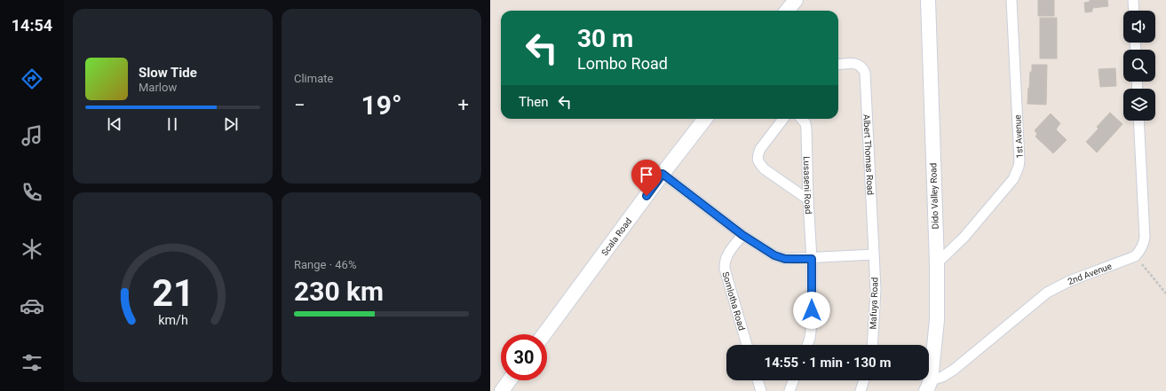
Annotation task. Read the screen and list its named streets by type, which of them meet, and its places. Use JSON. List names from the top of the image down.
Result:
{
  "streets": {
    "street": [
      "1st Avenue",
      "Albert Thomas Road",
      "Lusaseni Road",
      "Dido Valley Road",
      "Scala Road",
      "2nd Avenue",
      "Somlotha Road",
      "Mafuya Road"
    ]
  },
  "crossings": [
    ["1st Avenue", "Dido Valley Road"],
    ["Albert Thomas Road", "Mafuya Road"],
    ["Dido Valley Road", "2nd Avenue"]
  ],
  "page": {
    "tabs": "14:54",
    "tile": [
      "Climate",
      ["Range · 46%", "230 km"]
    ],
    "turn": ["30 m", "Lombo Road"],
    "song": ["Slow Tide", "Marlow"],
    "then": "Then",
    "heat": ["−", "19°", "+"],
    "limit": "30",
    "trip": "14:55 · 1 min · 130 m",
    "gauge": ["21", "km/h"]
  }
}
